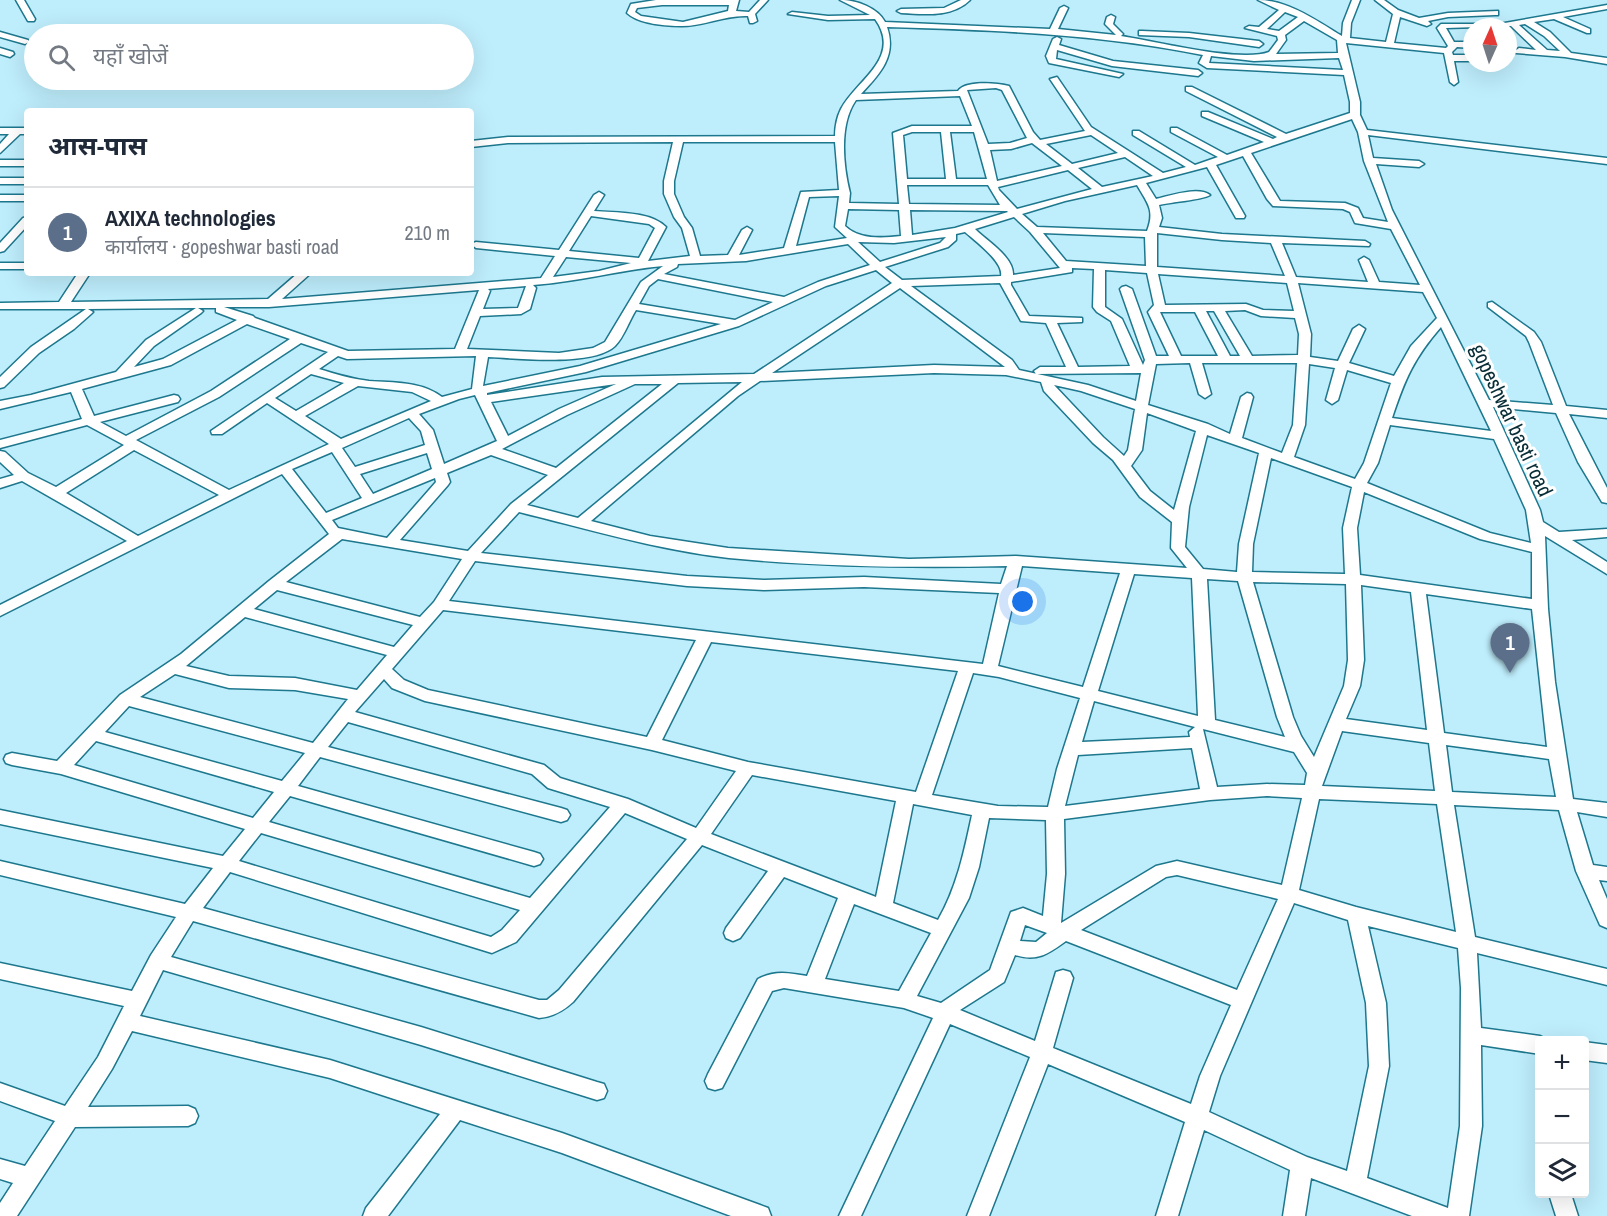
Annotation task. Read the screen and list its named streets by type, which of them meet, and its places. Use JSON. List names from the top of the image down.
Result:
{
  "streets": {
    "street": ["gopeshwar basti road"]
  },
  "north": "top",
  "page": {
    "search": "यहाँ खोजें",
    "heading": "आस-पास",
    "list": [
      {
        "mark": "1",
        "name": "AXIXA technologies",
        "note": "कार्यालय · gopeshwar basti road",
        "value": "210 m"
      }
    ],
    "pins": "1",
    "map_buttons": ["+", "−"]
  }
}
